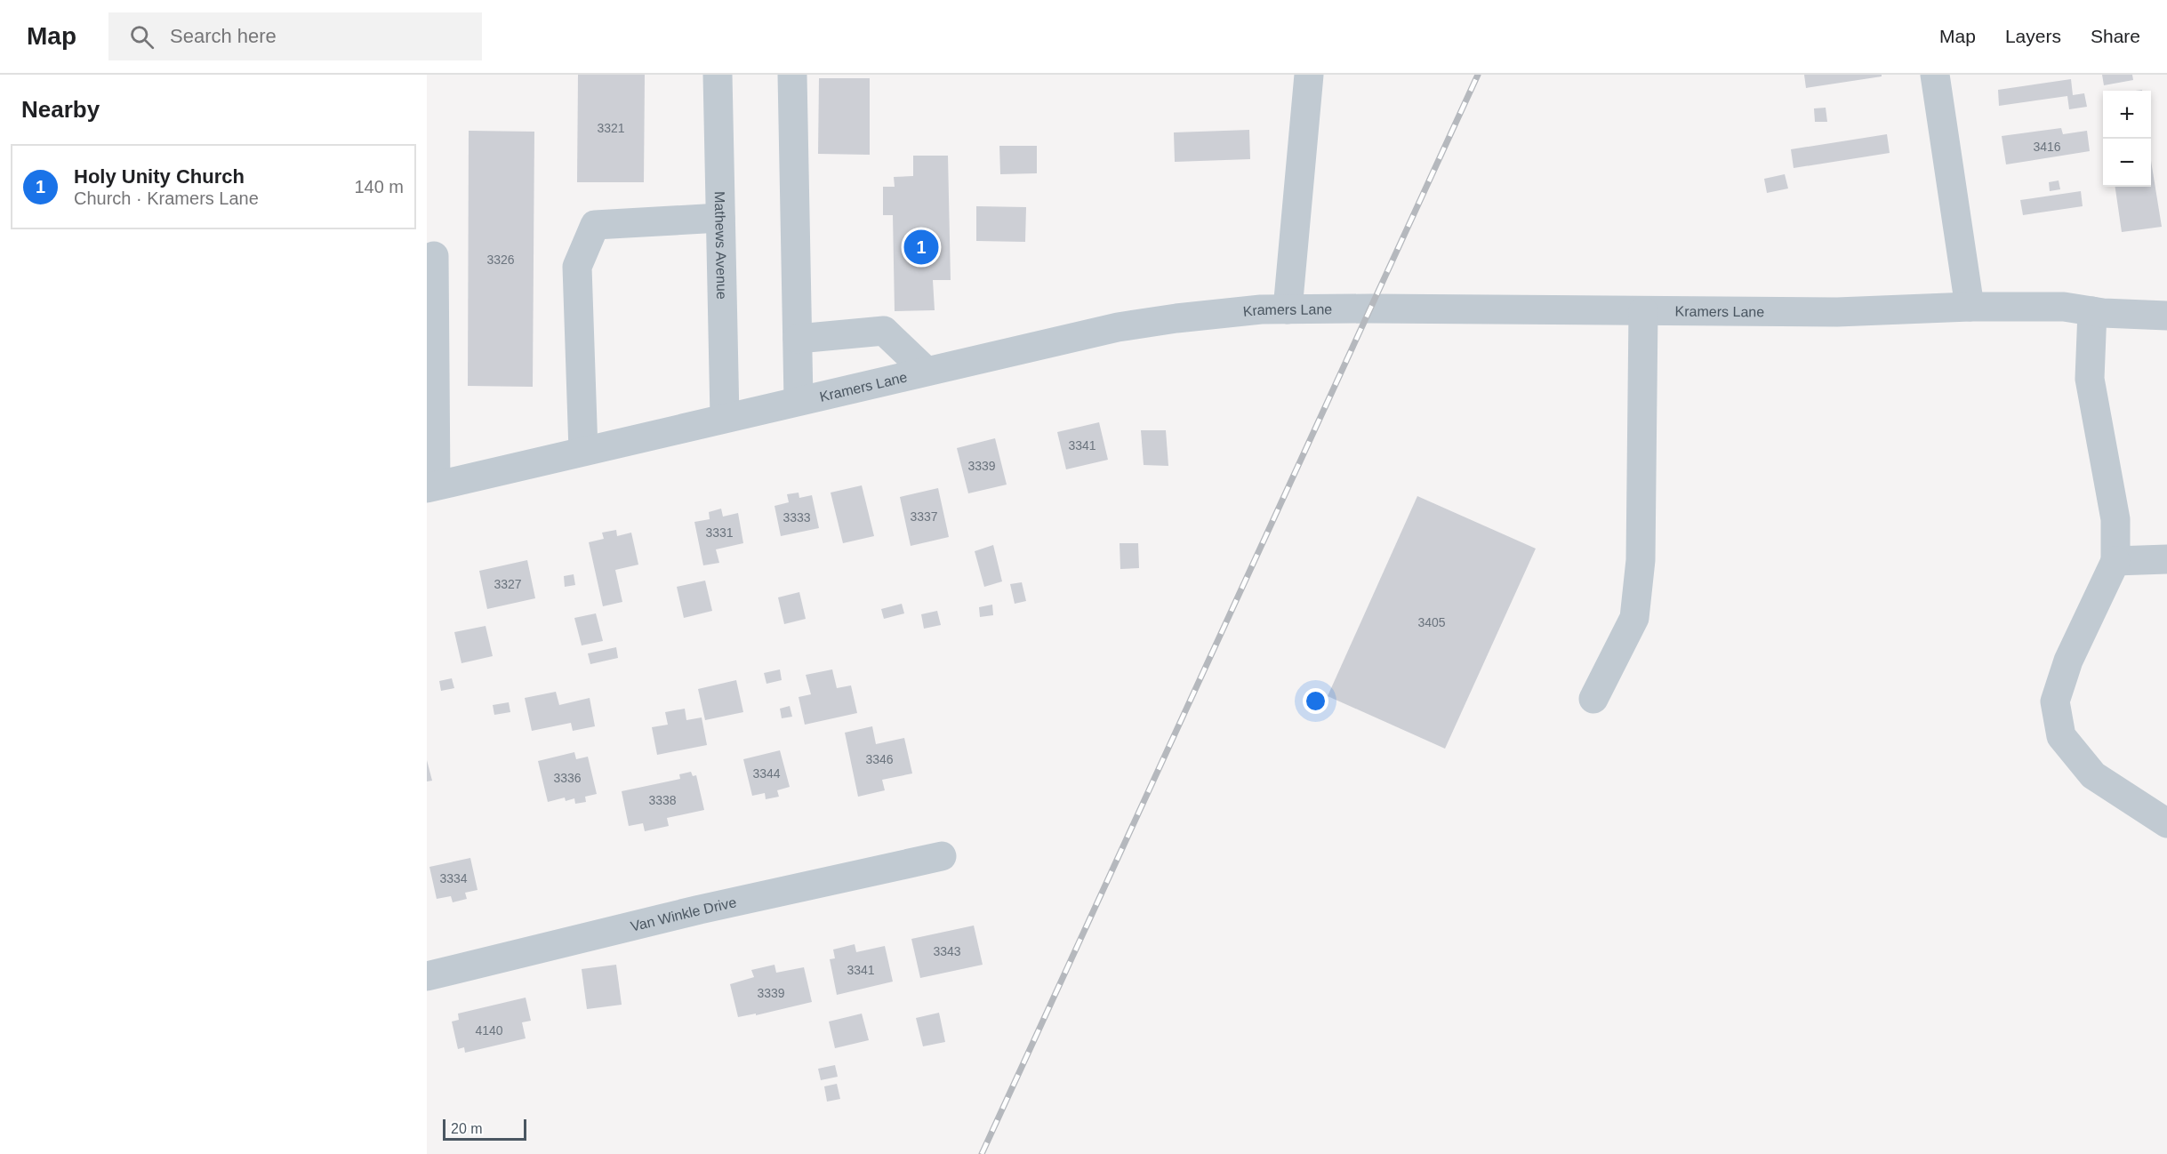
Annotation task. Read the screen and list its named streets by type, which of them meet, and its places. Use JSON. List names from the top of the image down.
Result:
{
  "streets": {
    "street": ["Mathews Avenue", "Kramers Lane", "Van Winkle Drive"]
  },
  "crossings": [
    ["Mathews Avenue", "Kramers Lane"]
  ],
  "house_numbers": [
    "3321",
    "3416",
    "3326",
    "3341",
    "3339",
    "3337",
    "3333",
    "3331",
    "3327",
    "3405",
    "3346",
    "3344",
    "3336",
    "3338",
    "3334",
    "3343",
    "3341",
    "3339",
    "4140"
  ],
  "scale_bar": "20 m",
  "page": {
    "header": "Map",
    "search": "Search here",
    "nav": ["Map", "Layers", "Share"],
    "heading": "Nearby",
    "map_buttons": ["+", "−"],
    "list": [
      {
        "mark": "1",
        "name": "Holy Unity Church",
        "note": "Church · Kramers Lane",
        "value": "140 m"
      }
    ],
    "pins": "1",
    "scale": "20 m"
  }
}
